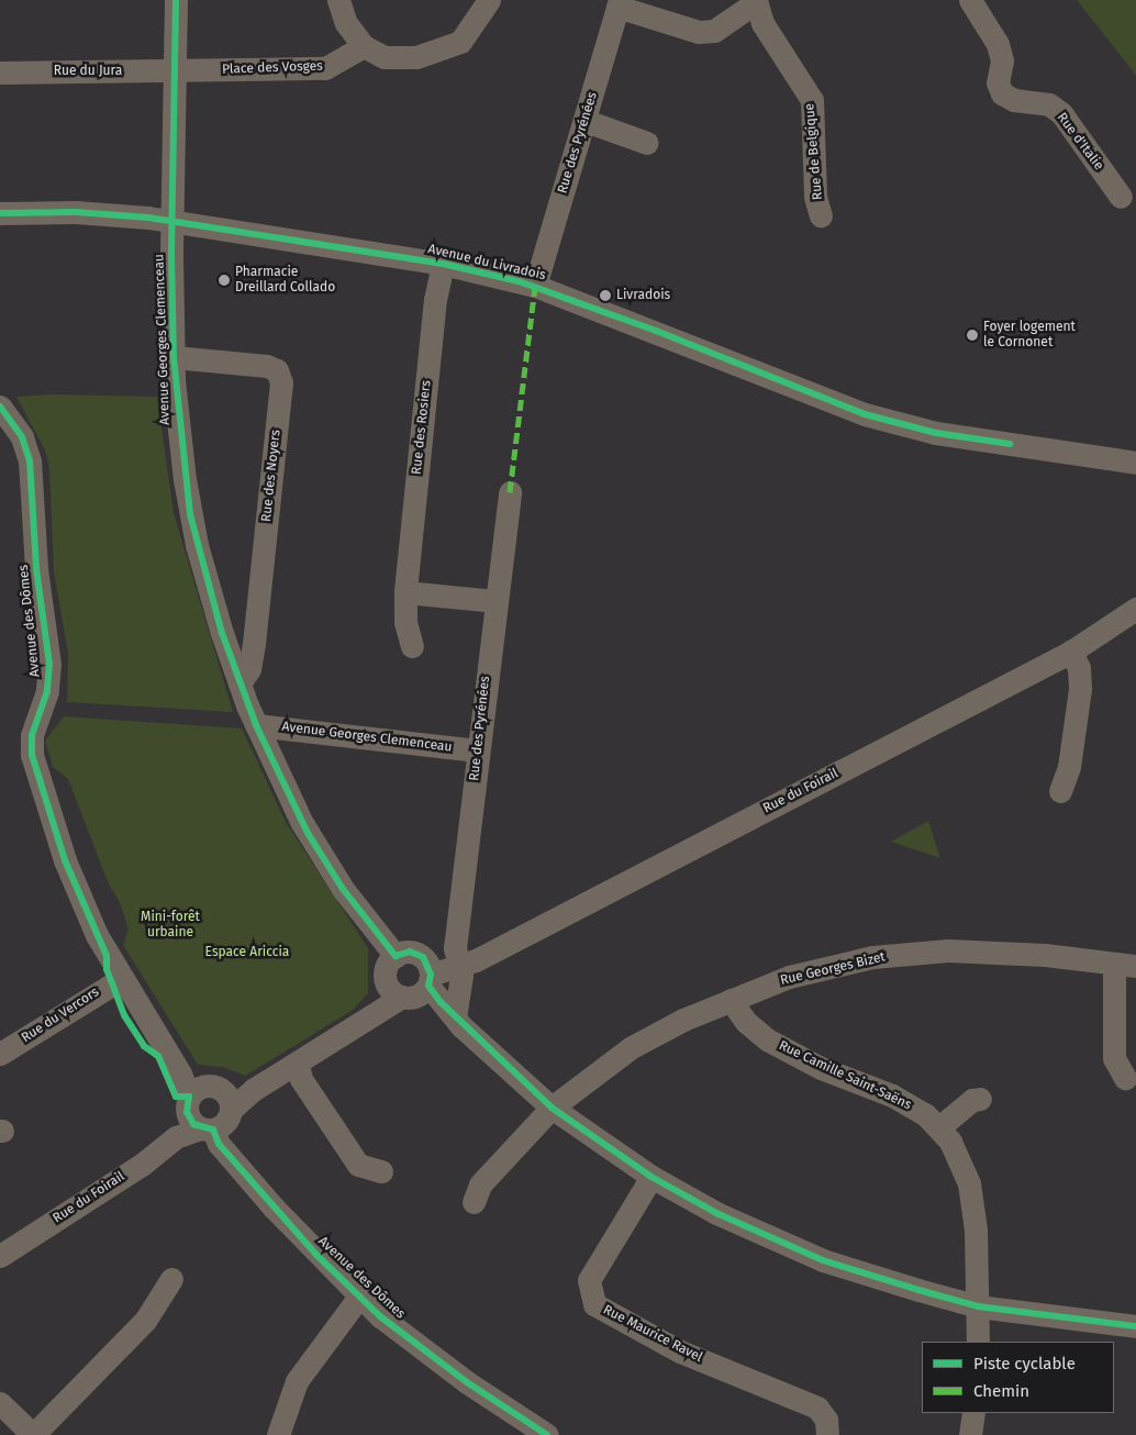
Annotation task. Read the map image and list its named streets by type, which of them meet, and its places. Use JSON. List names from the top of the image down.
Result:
{
  "streets": {
    "street": [
      "Place des Vosges",
      "Rue du Jura",
      "Rue d'Italie",
      "Rue des Pyrénées",
      "Rue de Belgique",
      "Avenue du Livradois",
      "Avenue Georges Clemenceau",
      "Rue des Rosiers",
      "Rue des Noyers",
      "Avenue des Dômes",
      "Rue du Foirail",
      "Rue Georges Bizet",
      "Rue du Vercors",
      "Rue Camille Saint-Saëns",
      "Rue Maurice Ravel"
    ]
  },
  "crossings": [
    ["Place des Vosges", "Rue du Jura"],
    ["Place des Vosges", "Avenue Georges Clemenceau"],
    ["Rue du Jura", "Avenue Georges Clemenceau"],
    ["Rue des Pyrénées", "Rue de Belgique"],
    ["Rue des Pyrénées", "Avenue du Livradois"],
    ["Rue des Pyrénées", "Avenue Georges Clemenceau"],
    ["Rue des Pyrénées", "Rue du Foirail"],
    ["Avenue du Livradois", "Avenue Georges Clemenceau"],
    ["Avenue du Livradois", "Rue des Rosiers"],
    ["Avenue Georges Clemenceau", "Rue des Noyers"],
    ["Avenue Georges Clemenceau", "Rue du Foirail"],
    ["Avenue des Dômes", "Rue du Foirail"],
    ["Avenue des Dômes", "Rue du Vercors"],
    ["Rue Georges Bizet", "Rue Camille Saint-Saëns"]
  ],
  "parks": ["Mini-forêt urbaine", "Espace Ariccia"],
  "places": ["Pharmacie Dreillard Collado", "Livradois", "Foyer logement le Cornonet"],
  "legend": ["Piste cyclable", "Chemin"]
}
